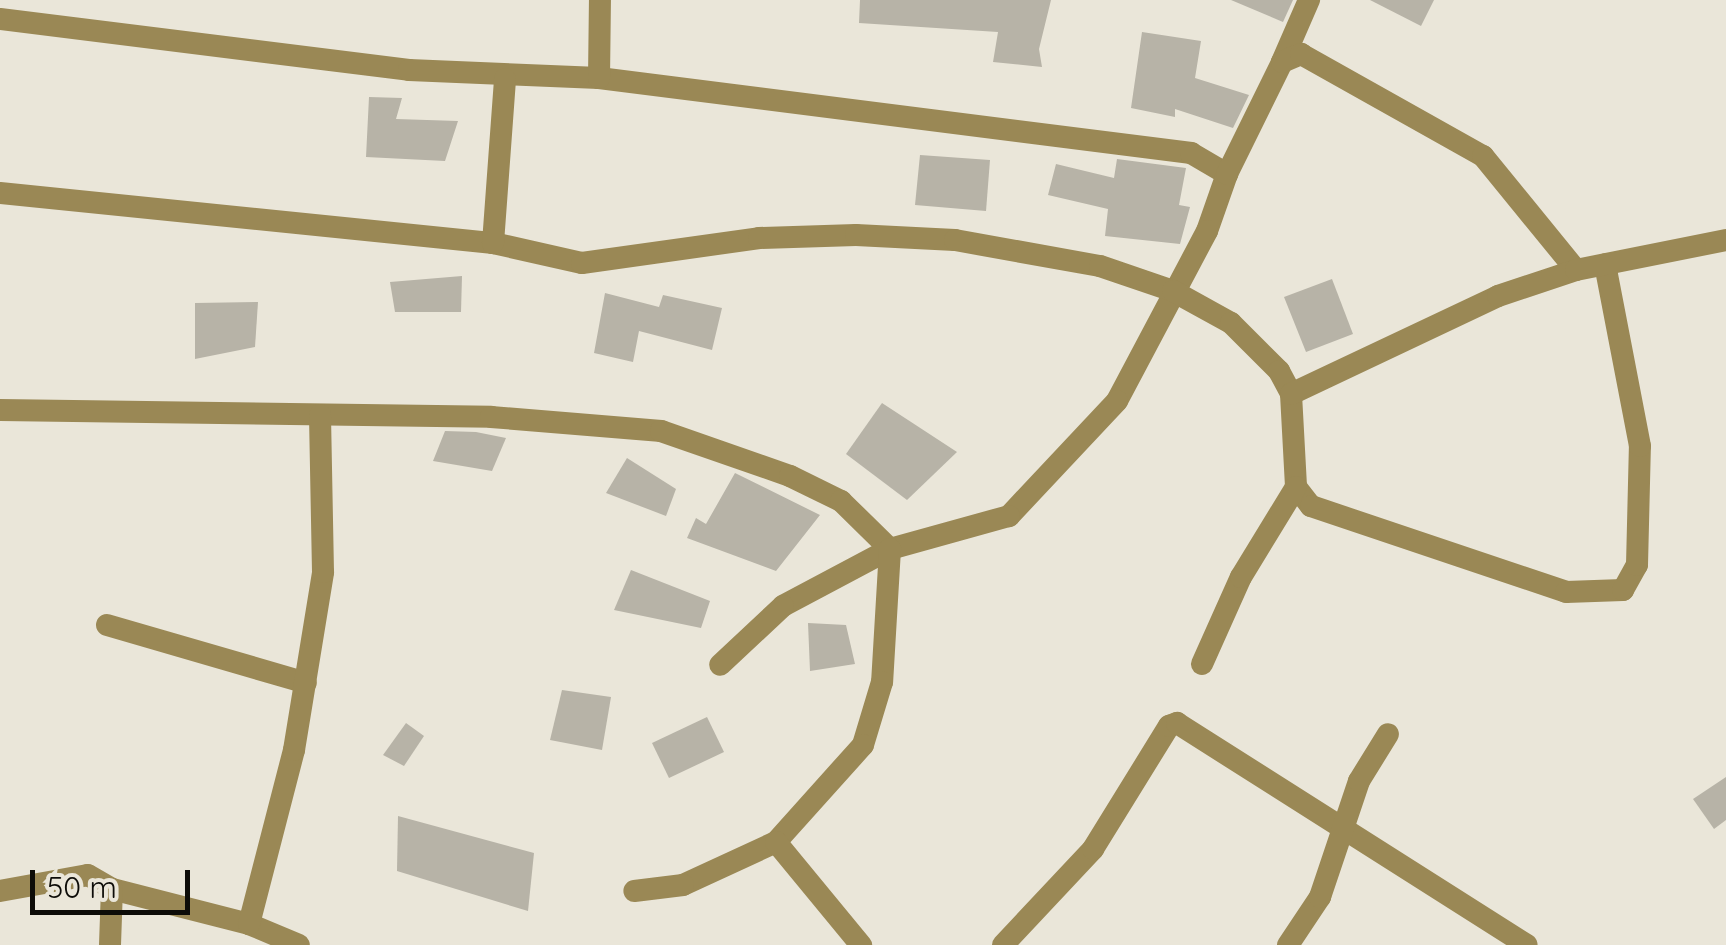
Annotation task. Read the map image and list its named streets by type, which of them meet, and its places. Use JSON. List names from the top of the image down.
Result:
{
  "scale_bar": "50 m"
}
